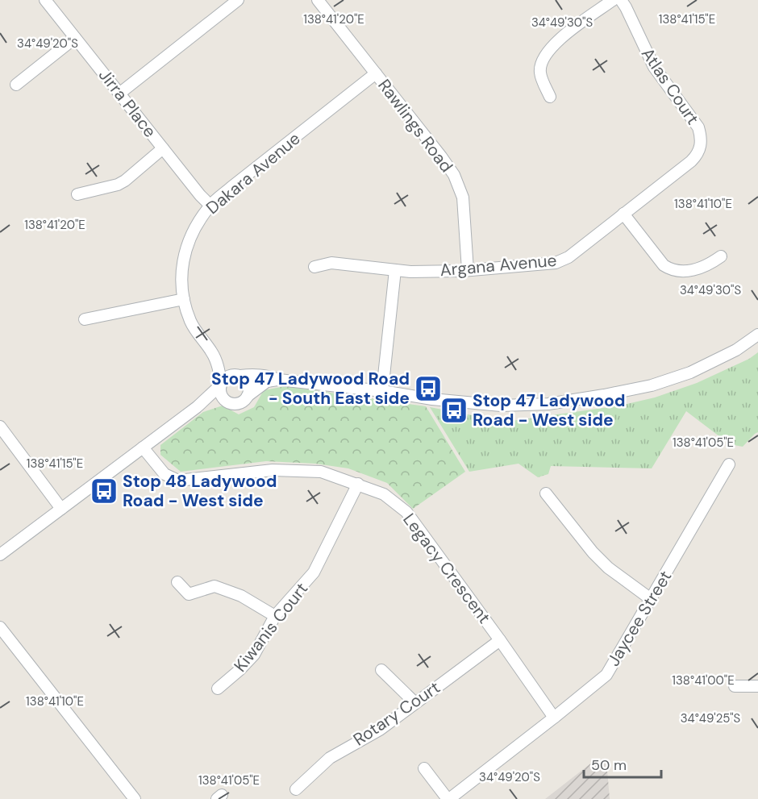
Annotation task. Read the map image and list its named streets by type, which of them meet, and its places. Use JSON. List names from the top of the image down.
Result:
{
  "streets": {
    "street": [
      "Atlas Court",
      "Jirra Place",
      "Rawlings Road",
      "Dakara Avenue",
      "Argana Avenue",
      "Legacy Crescent",
      "Jaycee Street",
      "Kiwanis Court",
      "Rotary Court"
    ]
  },
  "crossings": [
    ["Atlas Court", "Argana Avenue"],
    ["Jirra Place", "Dakara Avenue"],
    ["Rawlings Road", "Dakara Avenue"],
    ["Rawlings Road", "Argana Avenue"],
    ["Legacy Crescent", "Jaycee Street"],
    ["Legacy Crescent", "Kiwanis Court"],
    ["Legacy Crescent", "Rotary Court"]
  ],
  "places": {
    "bus stop": ["Stop 47 Ladywood Road - South East side", "Stop 47 Ladywood Road - West side", "Stop 48 Ladywood Road - West side"]
  },
  "scale_bar": "50 m",
  "coordinates": [
    "138°41'20\"E",
    "138°41'15\"E",
    "34°49'30\"S",
    "34°49'20\"S",
    "138°41'10\"E",
    "138°41'05\"E",
    "138°41'00\"E",
    "34°49'25\"S"
  ]
}
